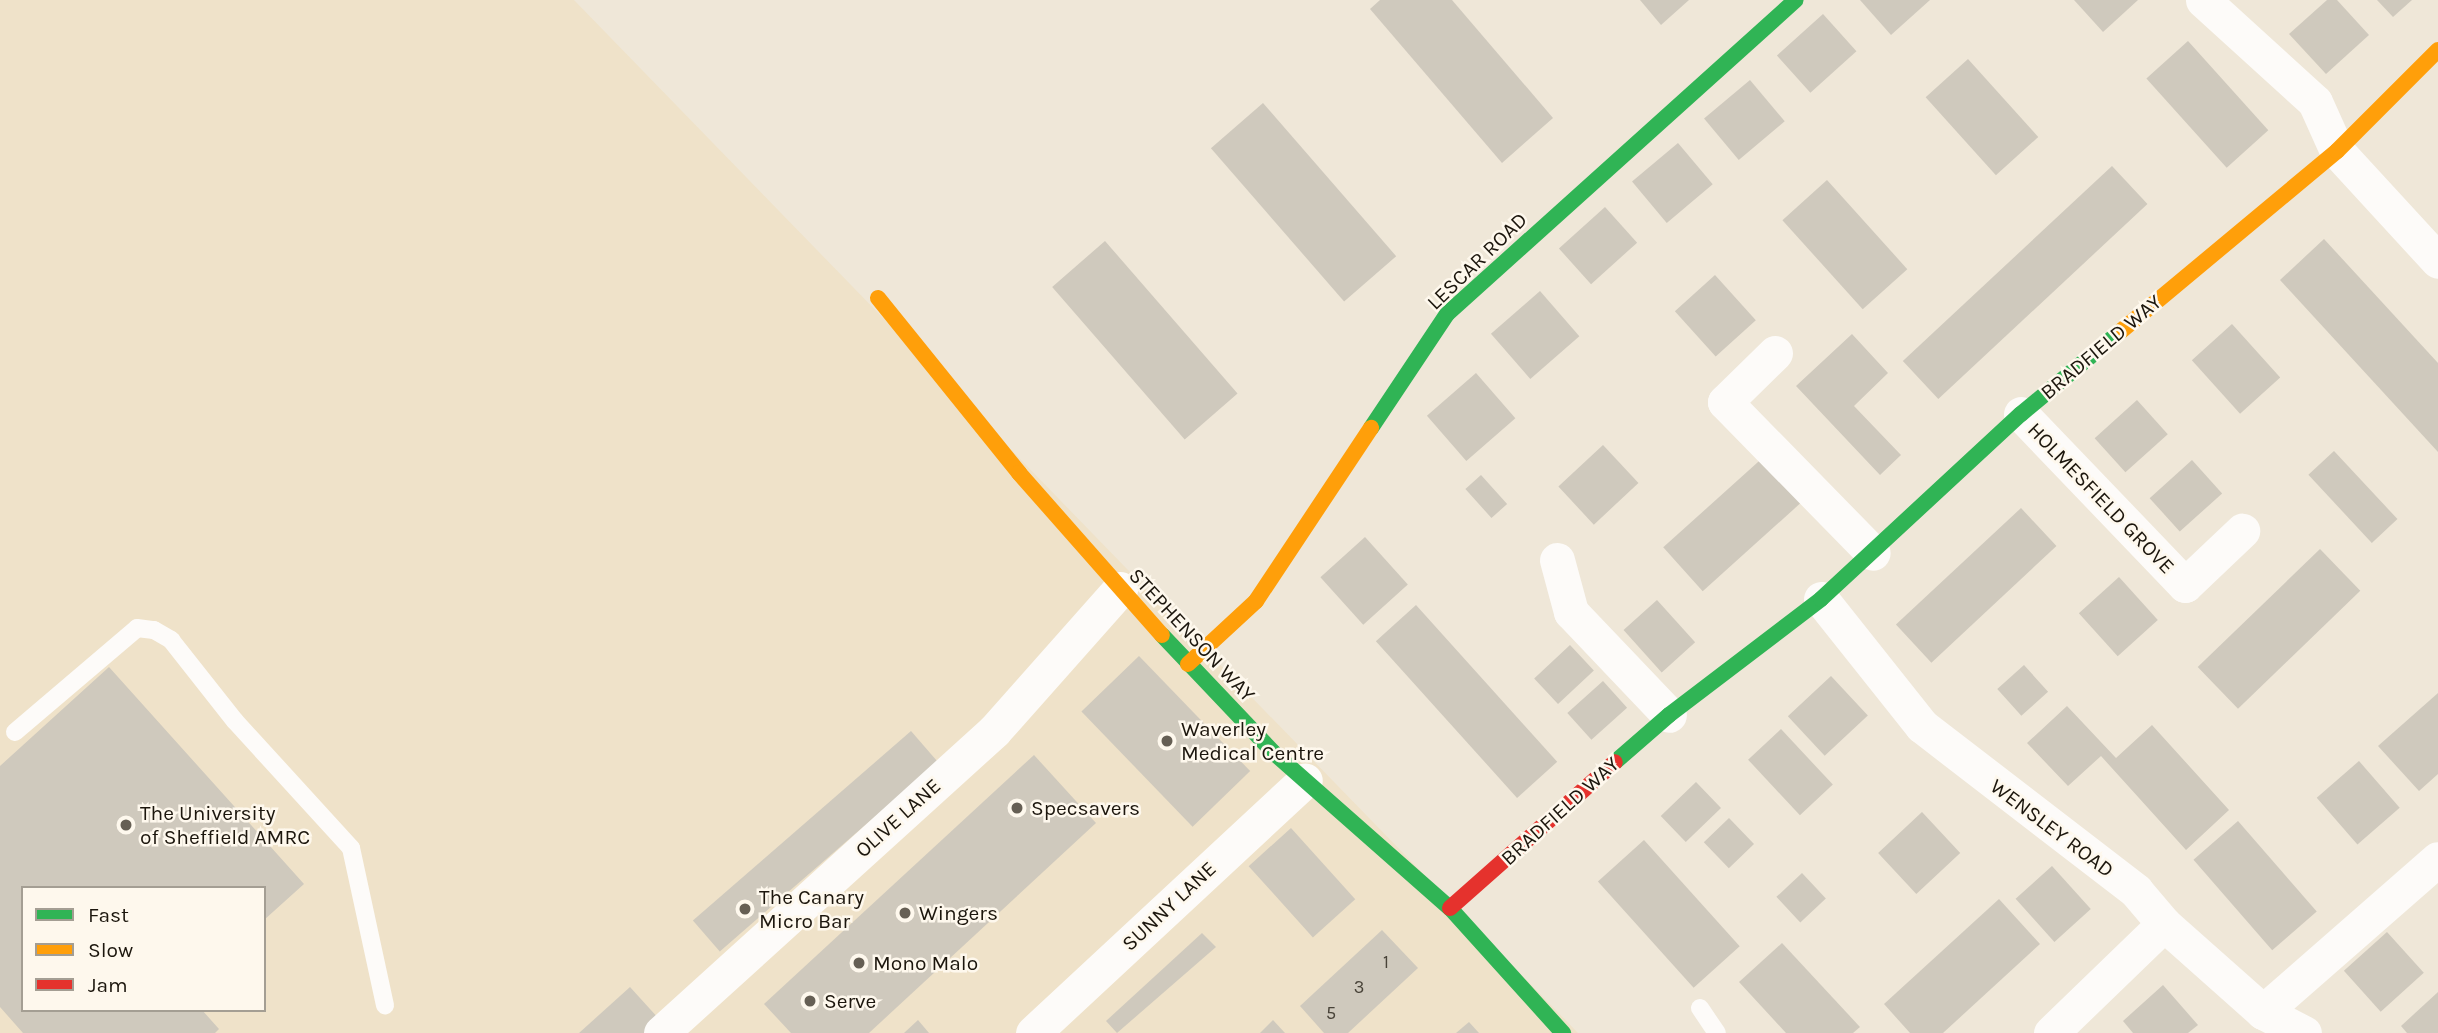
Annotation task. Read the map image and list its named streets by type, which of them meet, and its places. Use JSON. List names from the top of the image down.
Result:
{
  "streets": {
    "street": [
      "LESCAR ROAD",
      "BRADFIELD WAY",
      "HOLMESFIELD GROVE",
      "STEPHENSON WAY",
      "OLIVE LANE",
      "WENSLEY ROAD",
      "SUNNY LANE"
    ]
  },
  "crossings": [
    ["LESCAR ROAD", "STEPHENSON WAY"],
    ["BRADFIELD WAY", "HOLMESFIELD GROVE"],
    ["BRADFIELD WAY", "STEPHENSON WAY"],
    ["BRADFIELD WAY", "WENSLEY ROAD"],
    ["STEPHENSON WAY", "OLIVE LANE"],
    ["STEPHENSON WAY", "SUNNY LANE"]
  ],
  "places": [
    "Waverley Medical Centre",
    "Specsavers",
    "The University of Sheffield AMRC",
    "The Canary Micro Bar",
    "Wingers",
    "Mono Malo",
    "Serve"
  ],
  "house_numbers": ["1", "3", "5"],
  "legend": ["Fast", "Slow", "Jam"]
}
